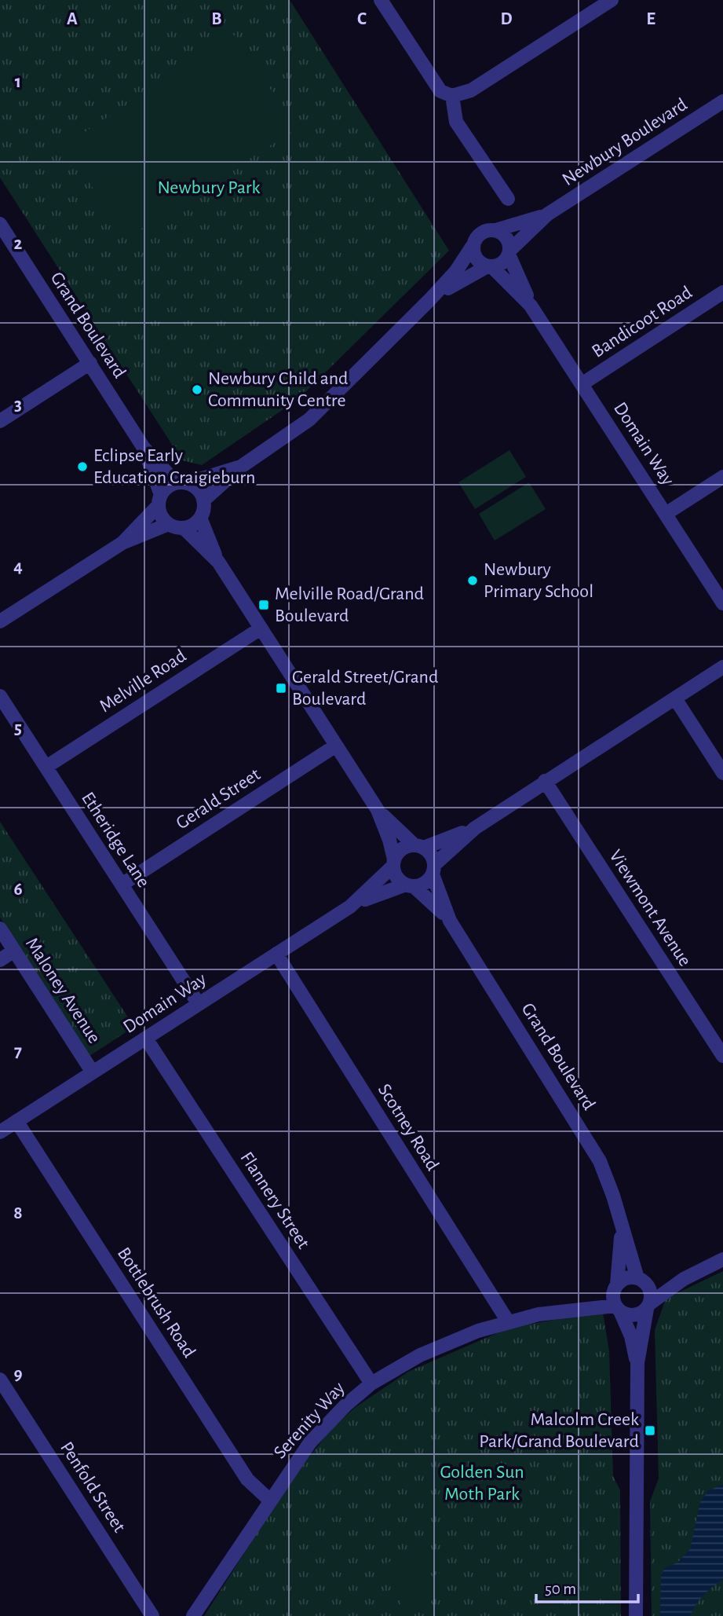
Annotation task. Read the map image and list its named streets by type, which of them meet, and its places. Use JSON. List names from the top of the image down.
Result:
{
  "streets": {
    "street": [
      "Newbury Boulevard",
      "Bandicoot Road",
      "Grand Boulevard",
      "Domain Way",
      "Melville Road",
      "Gerald Street",
      "Etheridge Lane",
      "Viewmont Avenue",
      "Maloney Avenue",
      "Scotney Road",
      "Flannery Street",
      "Bottlebrush Road",
      "Serenity Way",
      "Penfold Street"
    ]
  },
  "crossings": [
    ["Newbury Boulevard", "Domain Way"],
    ["Bandicoot Road", "Domain Way"],
    ["Grand Boulevard", "Domain Way"],
    ["Grand Boulevard", "Serenity Way"],
    ["Domain Way", "Etheridge Lane"],
    ["Domain Way", "Maloney Avenue"],
    ["Domain Way", "Scotney Road"],
    ["Domain Way", "Flannery Street"],
    ["Domain Way", "Bottlebrush Road"],
    ["Melville Road", "Etheridge Lane"],
    ["Gerald Street", "Etheridge Lane"],
    ["Scotney Road", "Serenity Way"],
    ["Flannery Street", "Serenity Way"],
    ["Bottlebrush Road", "Serenity Way"]
  ],
  "parks": ["Newbury Park", "Golden Sun Moth Park"],
  "places": {
    "other": ["Newbury Child and Community Centre", "Eclipse Early Education Craigieburn", "Newbury Primary School"],
    "transit": ["Melville Road/Grand Boulevard", "Gerald Street/Grand Boulevard", "Malcolm Creek Park/Grand Boulevard"]
  },
  "scale_bar": "50 m",
  "grid": {
    "columns": [
      "A",
      "B",
      "C",
      "D",
      "E"
    ],
    "rows": [
      "1",
      "2",
      "3",
      "4",
      "5",
      "6",
      "7",
      "8",
      "9"
    ]
  }
}
